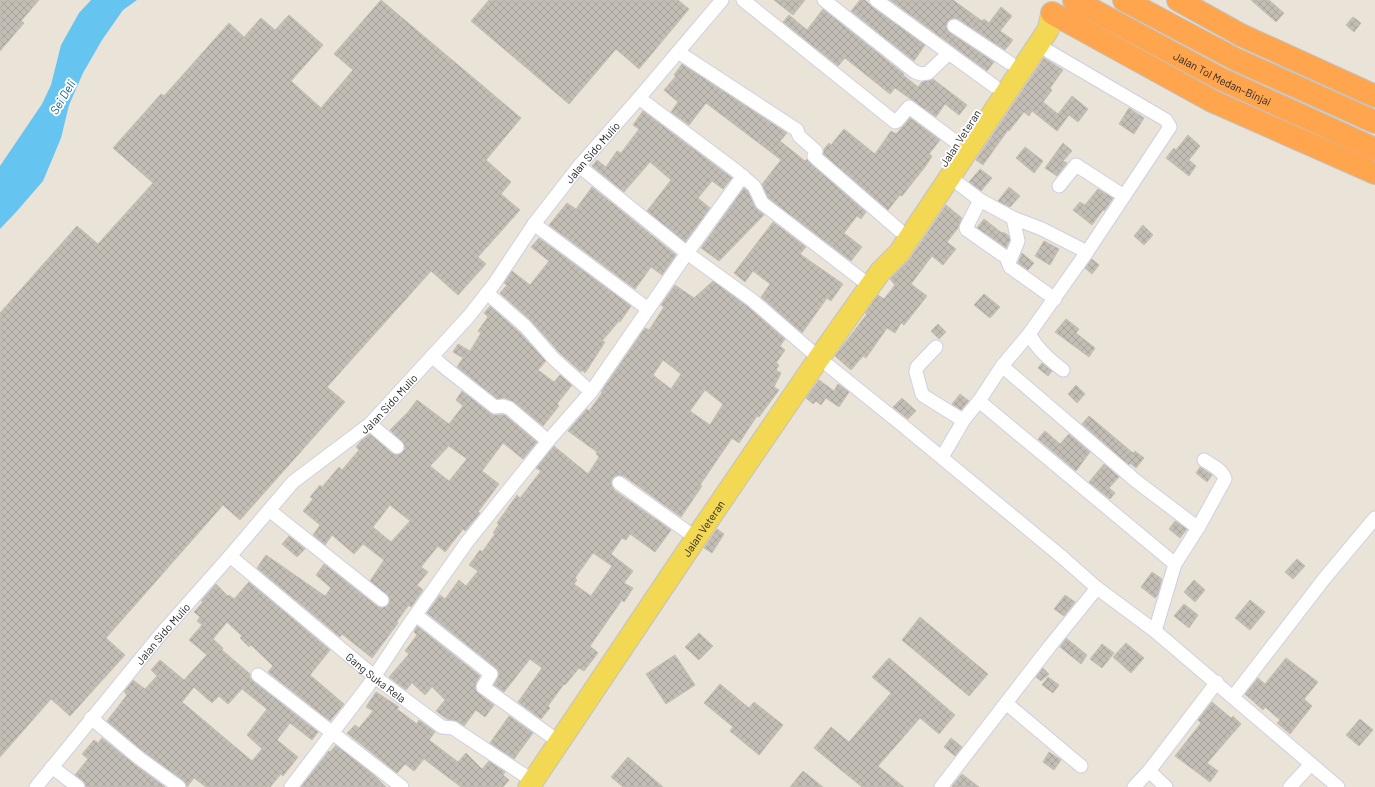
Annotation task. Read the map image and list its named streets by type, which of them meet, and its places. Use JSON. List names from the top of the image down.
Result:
{
  "streets": {
    "highway": ["Jalan Tol Medan–Binjai"],
    "main road": ["Jalan Veteran"],
    "street": ["Jalan Sido Mulio", "Gang Suka Rela"]
  },
  "crossings": [
    ["Jalan Veteran", "Gang Suka Rela"],
    ["Jalan Sido Mulio", "Gang Suka Rela"]
  ],
  "water": ["Sei Deli"]
}
